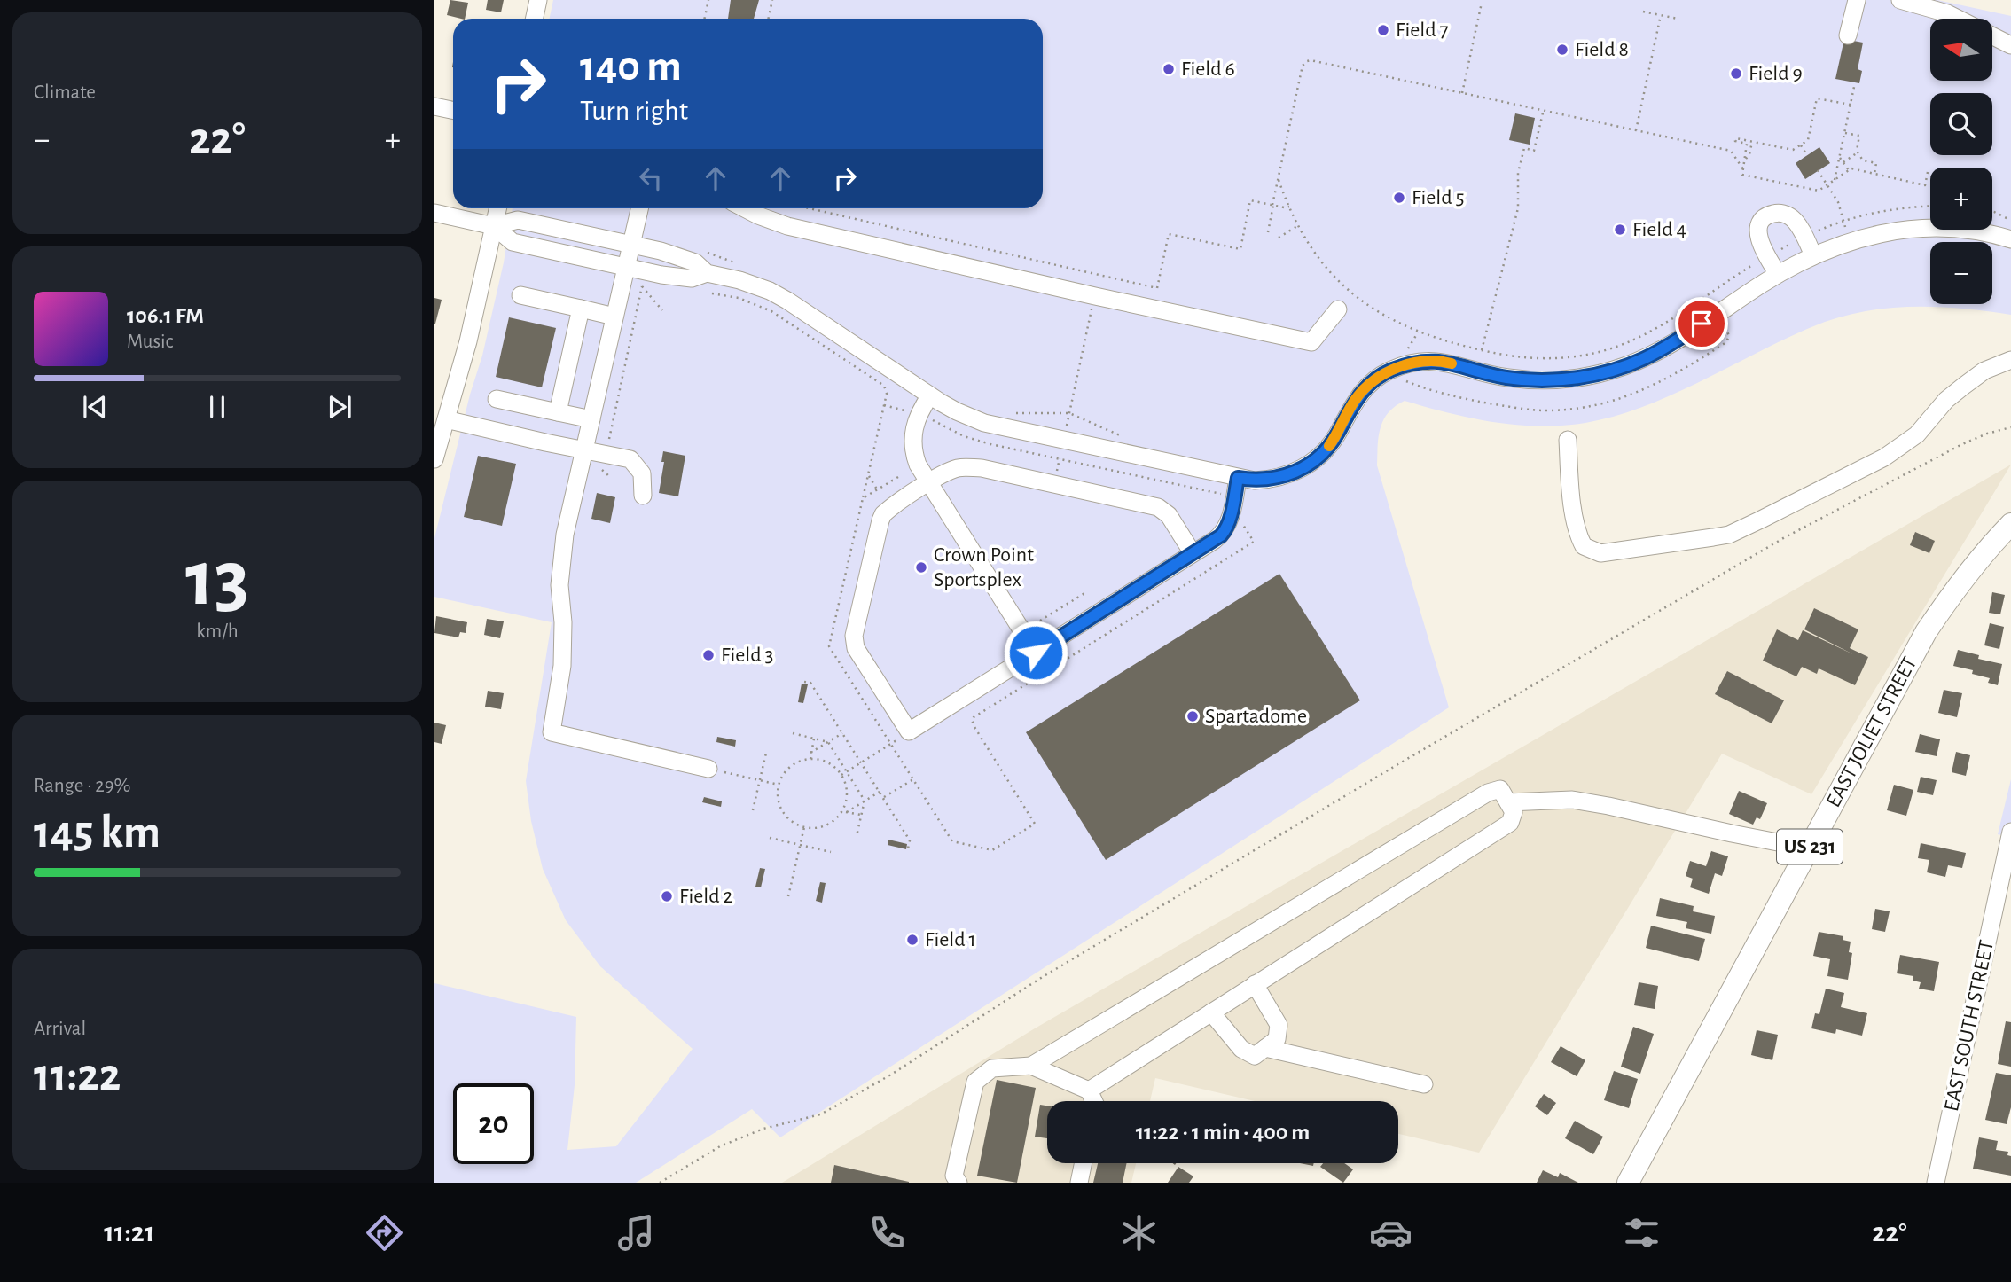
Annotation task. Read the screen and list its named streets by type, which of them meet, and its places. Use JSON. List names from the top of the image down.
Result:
{
  "streets": {
    "main road": ["EAST JOLIET STREET", "US 231"],
    "street": ["EAST SOUTH STREET"]
  },
  "places": [
    "Field 7",
    "Field 8",
    "Field 6",
    "Field 9",
    "Field 5",
    "Field 4",
    "Crown Point Sportsplex",
    "Field 3",
    "Spartadome",
    "Field 2",
    "Field 1"
  ],
  "north": "left",
  "page": {
    "tile": [
      "Climate",
      ["13", "km/h"],
      ["Range · 29%", "145 km"],
      ["Arrival", "11:22"]
    ],
    "map_buttons": ["+", "−"],
    "turn": ["140 m", "Turn right"],
    "heat": ["−", "22°", "+"],
    "song": ["106.1 FM", "Music"],
    "limit": "20",
    "trip": "11:22 · 1 min · 400 m",
    "tabs": ["11:21", "22°"]
  }
}
